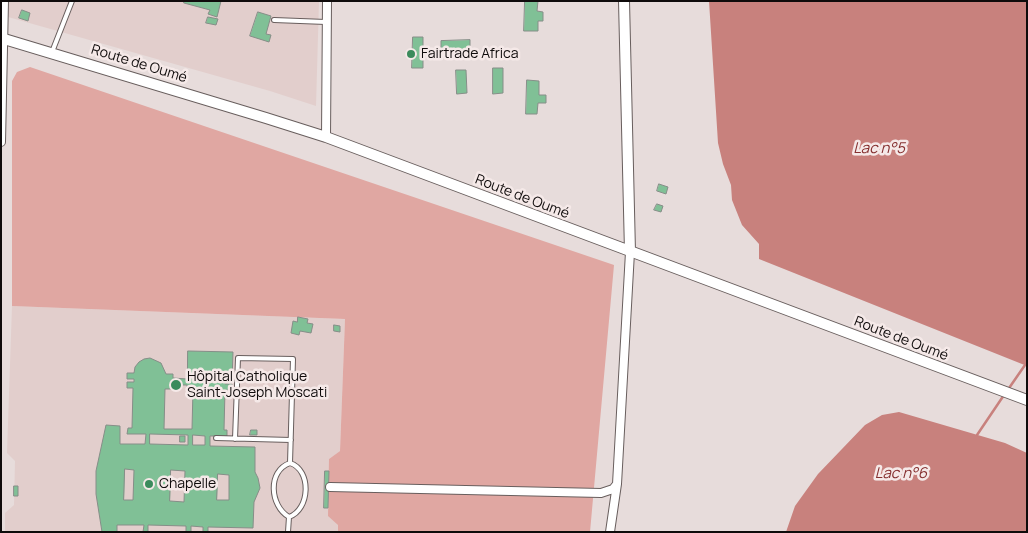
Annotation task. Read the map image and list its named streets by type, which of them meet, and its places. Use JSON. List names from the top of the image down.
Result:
{
  "streets": {
    "main road": ["Route de Oumé"]
  },
  "water": ["Lac n°5", "Lac n°6"],
  "places": ["Fairtrade Africa", "Hôpital Catholique Saint-Joseph Moscati", "Chapelle"]
}
